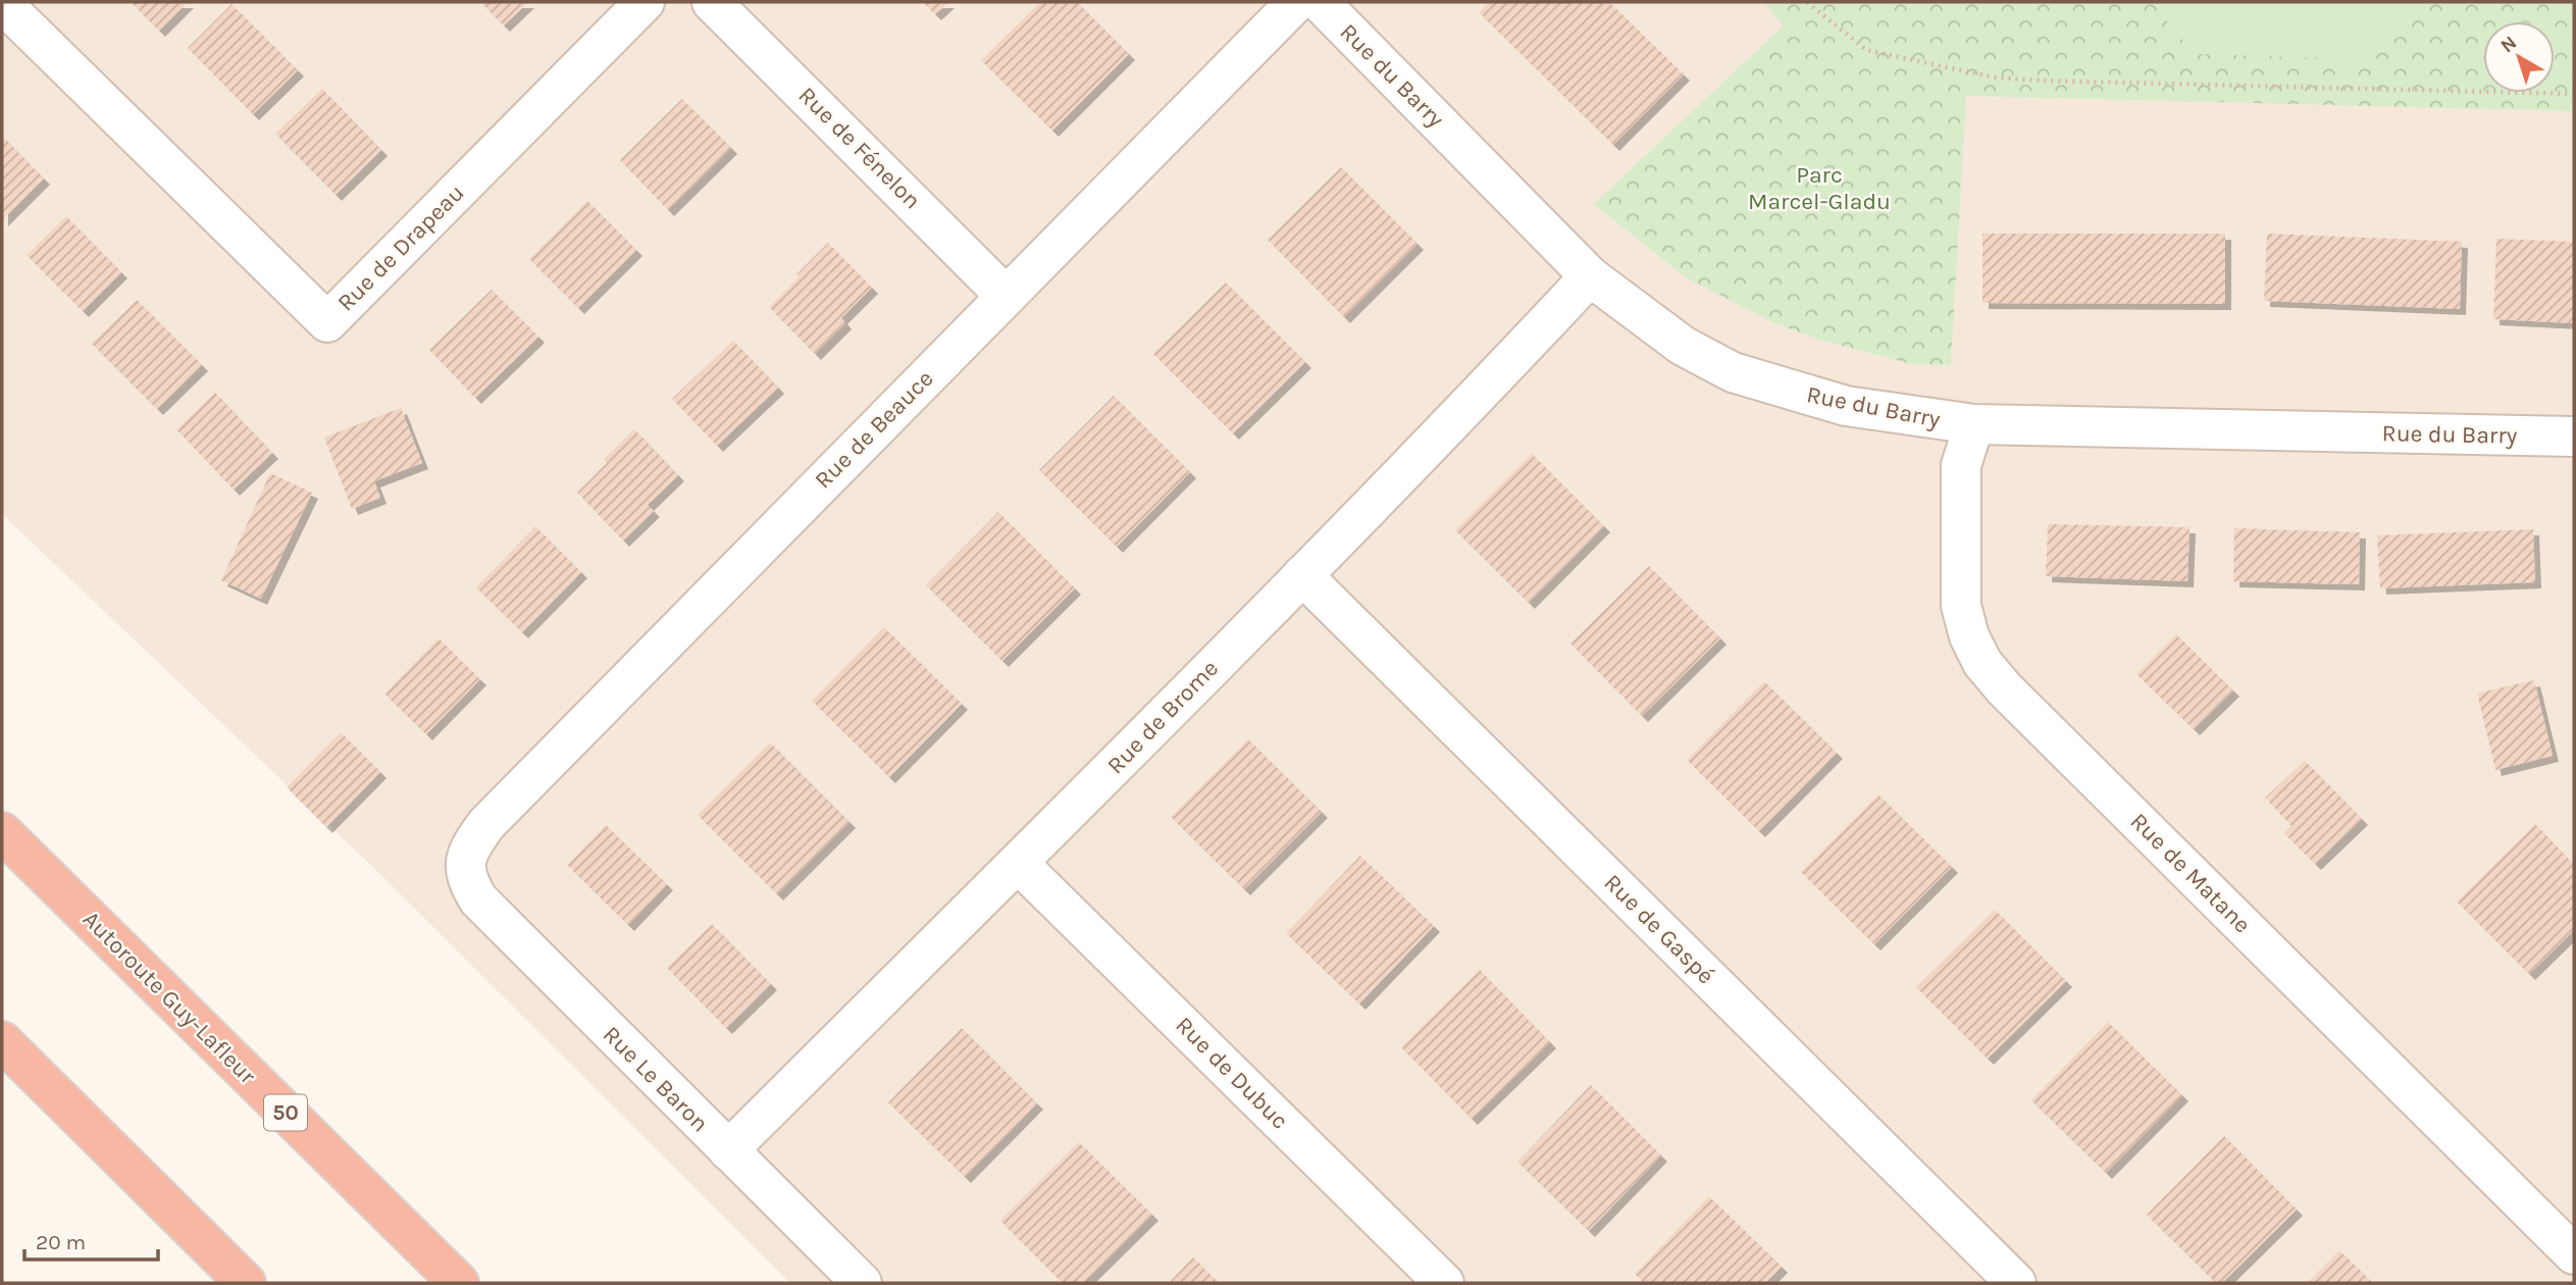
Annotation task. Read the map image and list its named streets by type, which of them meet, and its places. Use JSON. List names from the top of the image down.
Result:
{
  "streets": {
    "highway": ["Autoroute Guy-Lafleur", "50"],
    "street": [
      "Rue du Barry",
      "Rue de Fénelon",
      "Rue de Drapeau",
      "Rue de Beauce",
      "Rue de Brome",
      "Rue de Matane",
      "Rue de Gaspé",
      "Rue de Dubuc",
      "Rue Le Baron"
    ]
  },
  "crossings": [
    ["Rue du Barry", "Rue de Brome"],
    ["Rue du Barry", "Rue de Matane"],
    ["Rue de Fénelon", "Rue de Beauce"],
    ["Rue de Beauce", "Rue Le Baron"],
    ["Rue de Brome", "Rue de Gaspé"],
    ["Rue de Brome", "Rue de Dubuc"],
    ["Rue de Brome", "Rue Le Baron"]
  ],
  "parks": ["Parc Marcel-Gladu"],
  "scale_bar": "20 m",
  "north": "top left"
}
